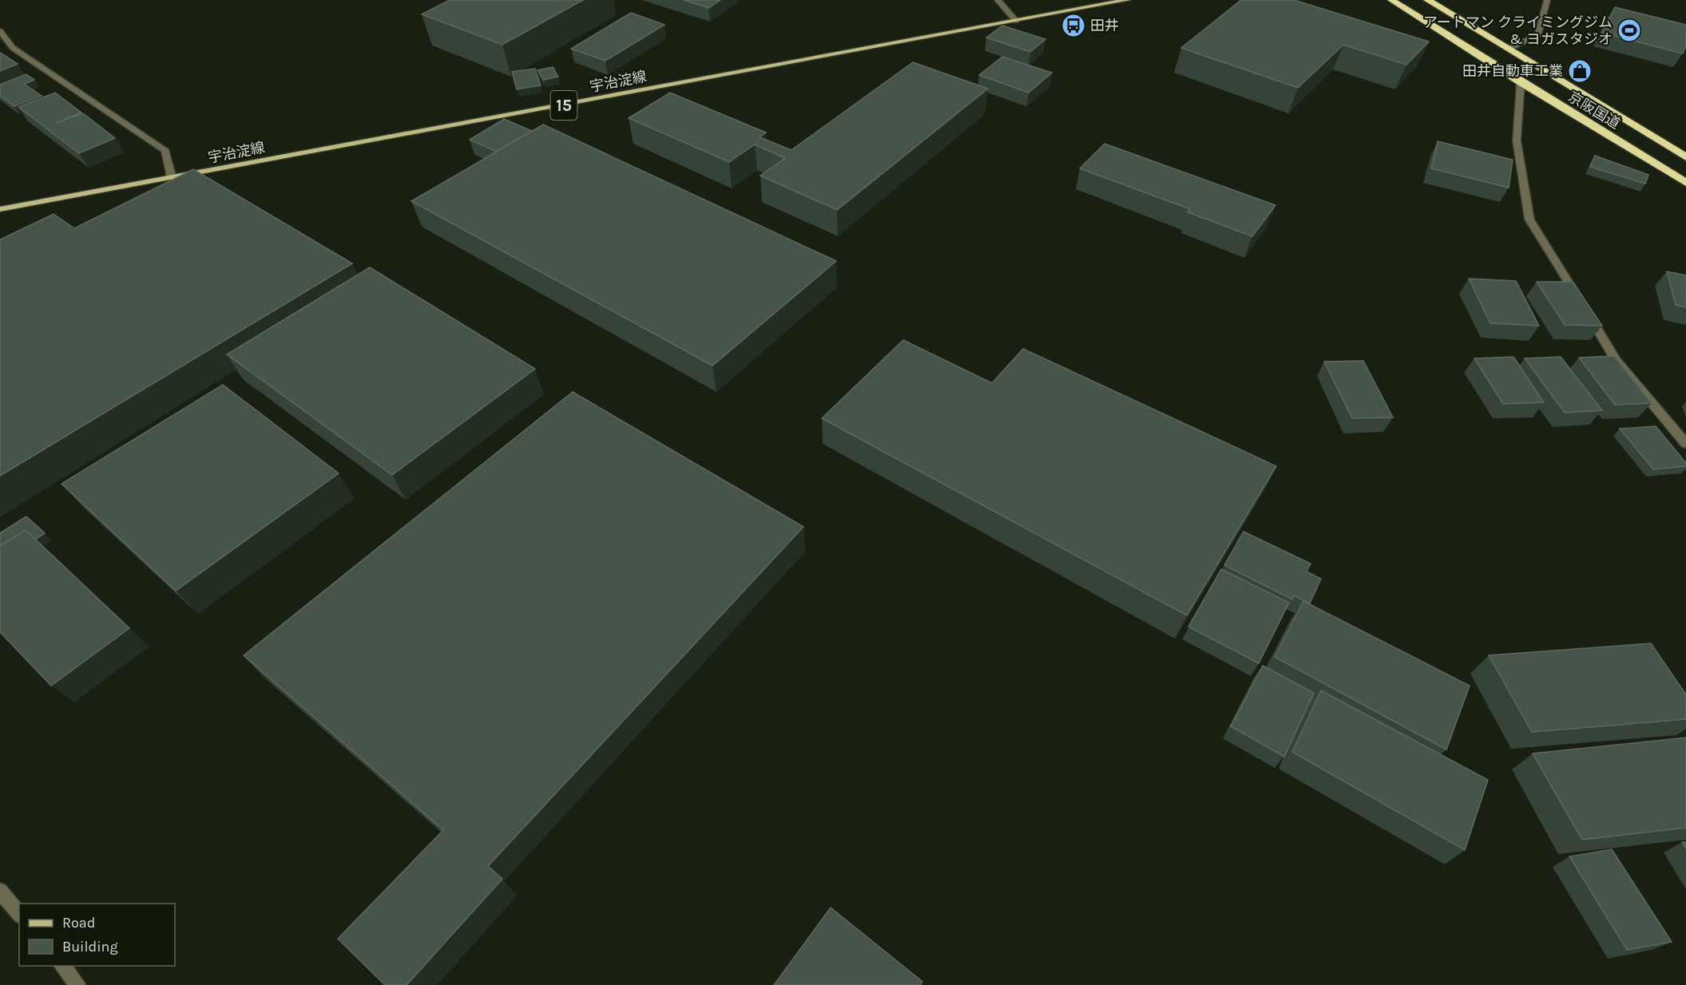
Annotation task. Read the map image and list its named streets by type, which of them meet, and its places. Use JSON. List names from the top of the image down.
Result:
{
  "streets": {
    "highway": ["京阪国道"],
    "main road": ["宇治淀線", "15"]
  },
  "places": {
    "bus stop": ["田井"],
    "sports": ["アートマン クライミングジム & ヨガスタジオ"],
    "shop": ["田井自動車工業"]
  },
  "legend": ["Road", "Building"]
}
